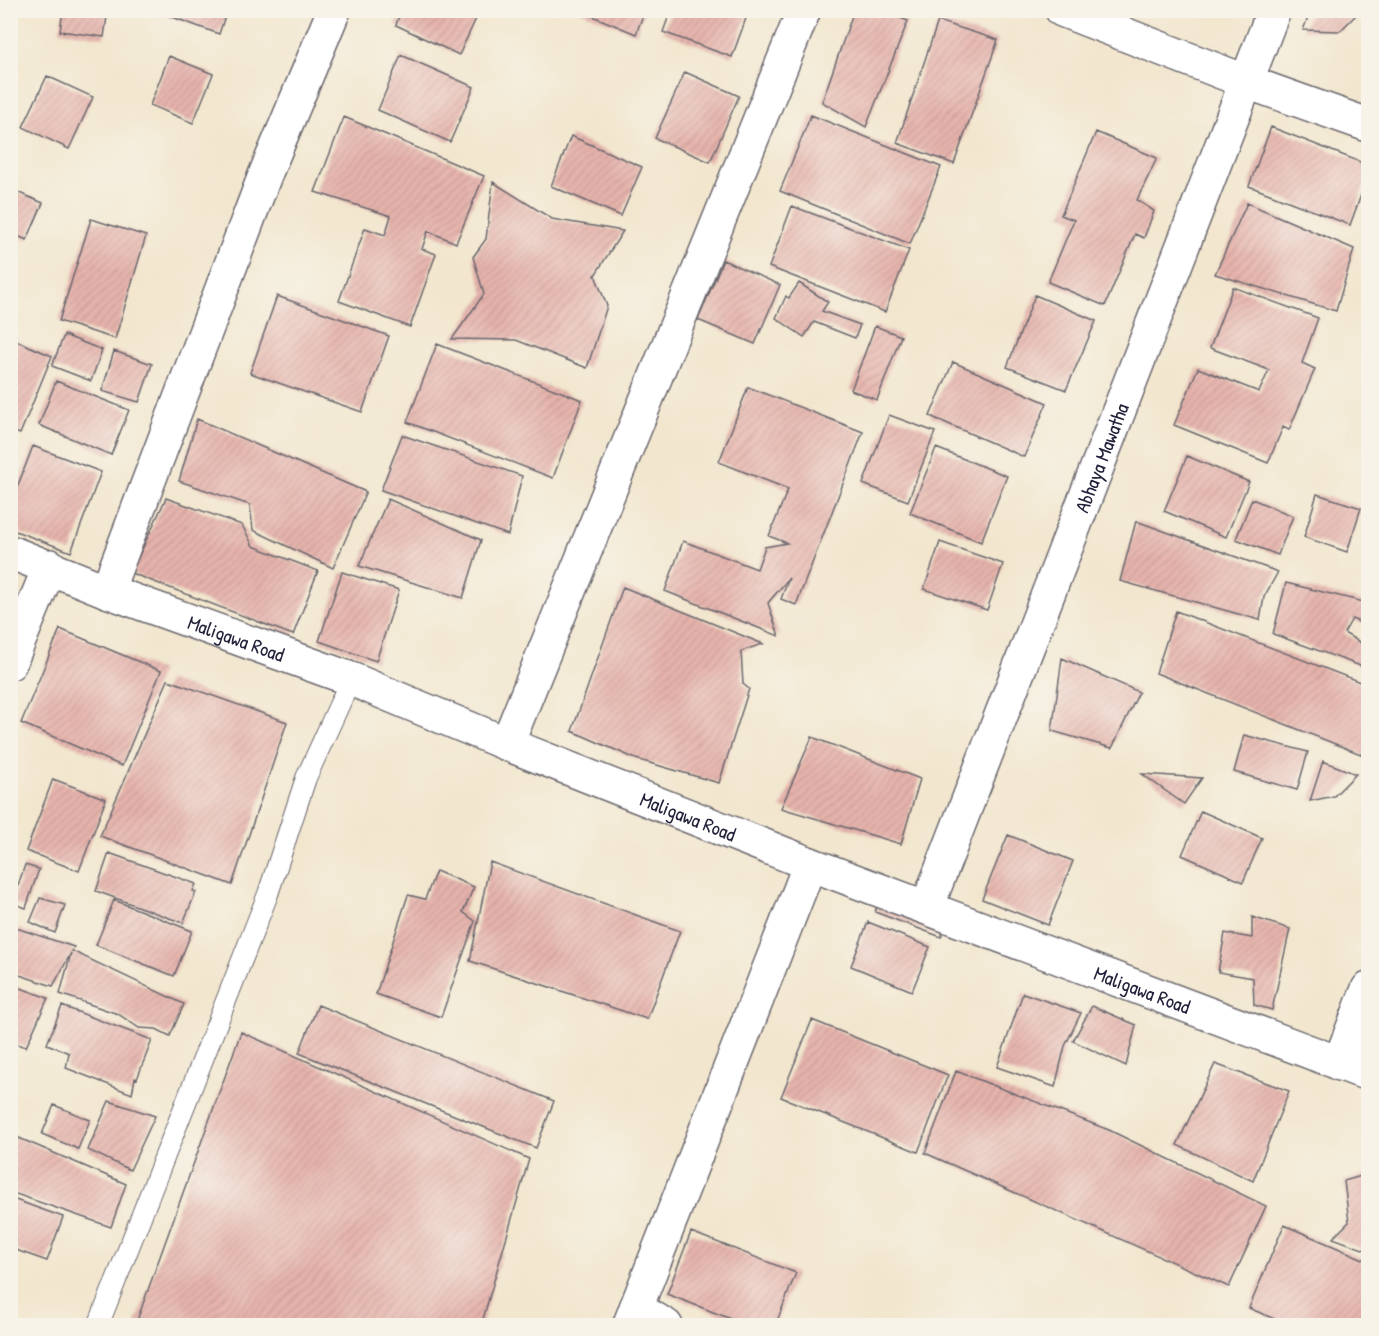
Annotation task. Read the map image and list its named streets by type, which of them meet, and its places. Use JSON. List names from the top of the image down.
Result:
{
  "streets": {
    "street": ["Abhaya Mawatha", "Maligawa Road"]
  },
  "crossings": [
    ["Abhaya Mawatha", "Maligawa Road"]
  ]
}
